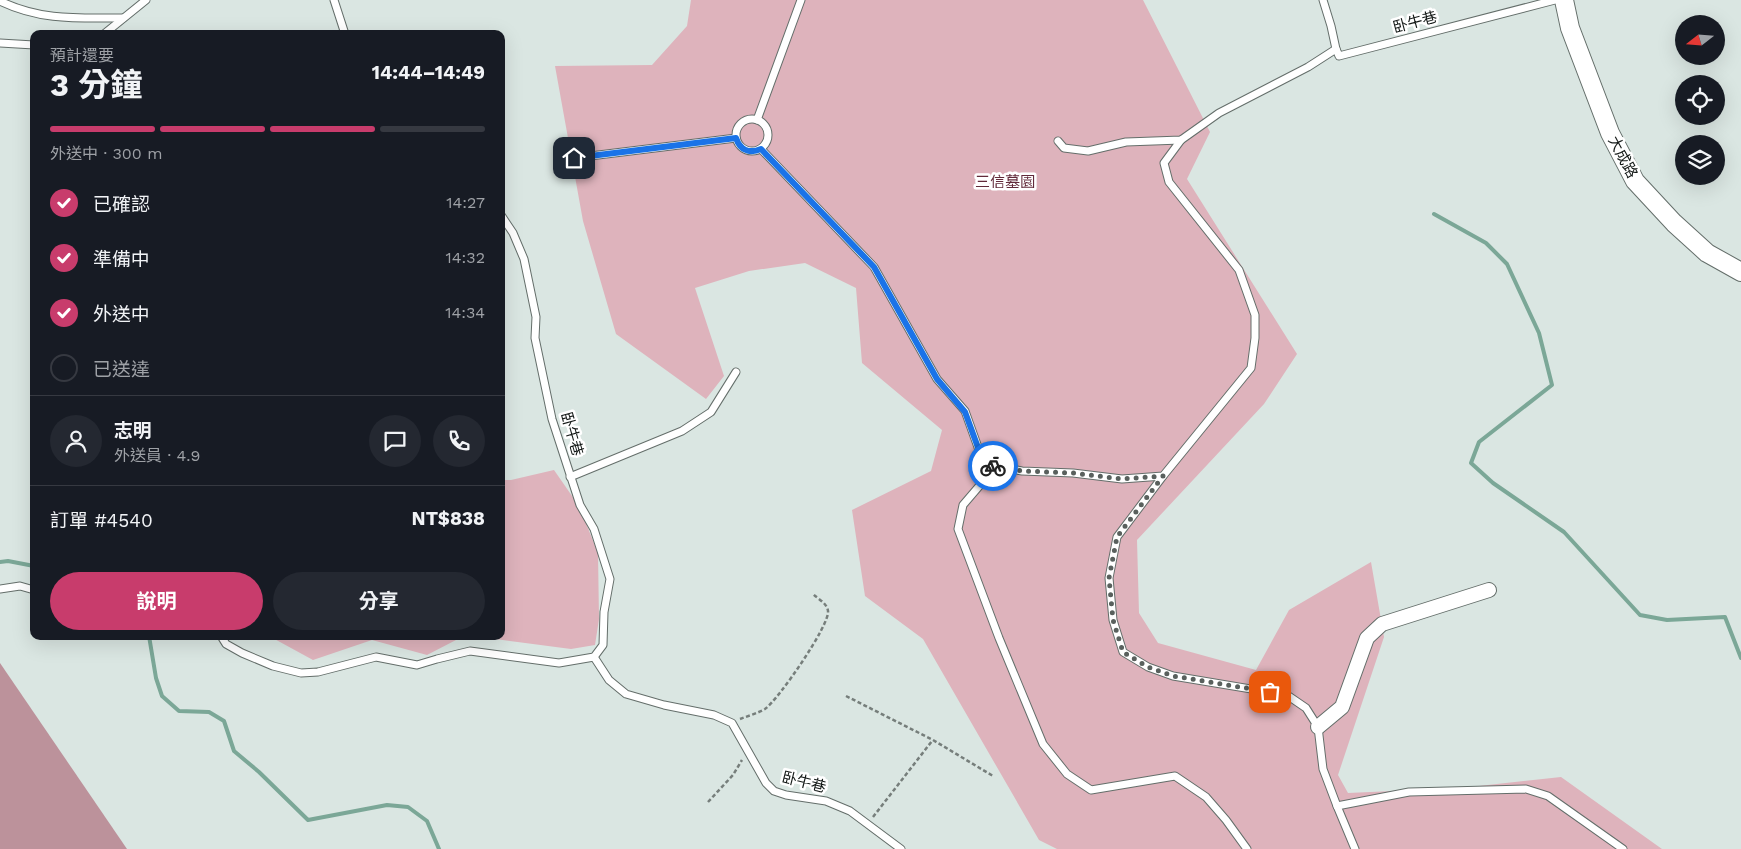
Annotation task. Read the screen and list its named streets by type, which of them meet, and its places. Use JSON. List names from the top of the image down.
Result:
{
  "streets": {
    "street": ["大成路"],
    "lane": ["卧牛巷"]
  },
  "parks": ["三信墓園"],
  "north": "left",
  "page": {
    "heading": ["3 分鐘", "預計還要", "14:44–14:49"],
    "panel": [
      "志明",
      "外送員 · 4.9",
      "訂單 #4540",
      "NT$838"
    ],
    "bar": "外送中 · 300 m",
    "list": [
      ["已確認", "14:27"],
      ["準備中", "14:32"],
      ["外送中", "14:34"],
      "已送達"
    ],
    "buttons": ["說明", "分享"]
  }
}
